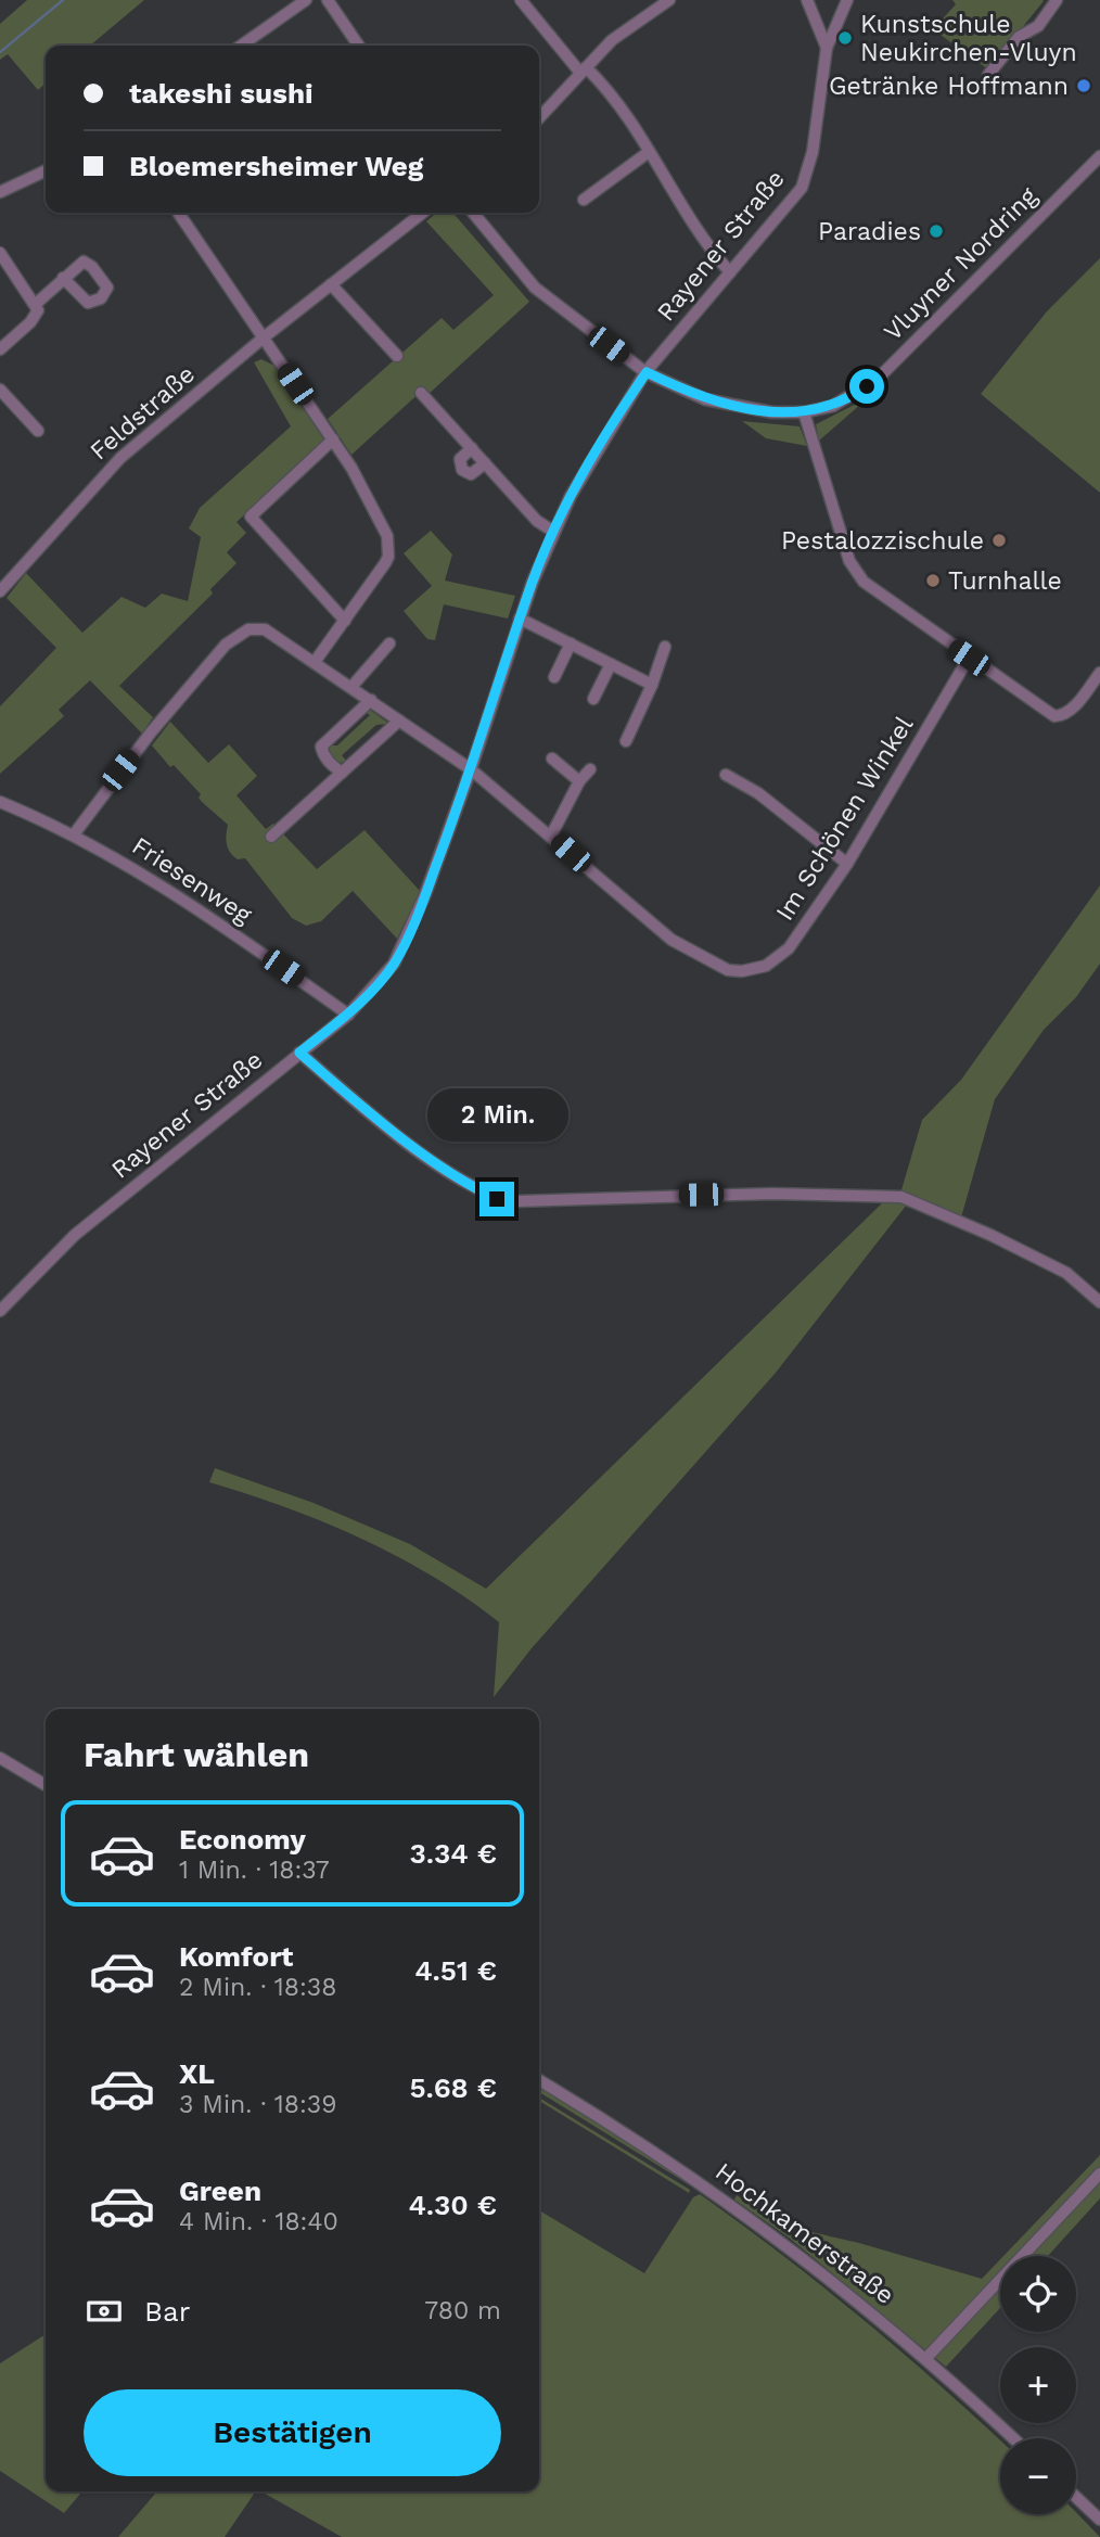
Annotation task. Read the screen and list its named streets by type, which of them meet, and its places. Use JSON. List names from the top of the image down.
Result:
{
  "streets": {
    "street": [
      "Rayener Straße",
      "Vluyner Nordring",
      "Feldstraße",
      "Im Schönen Winkel",
      "Friesenweg",
      "Hochkamerstraße"
    ]
  },
  "crossings": [
    ["Rayener Straße", "Vluyner Nordring"],
    ["Rayener Straße", "Im Schönen Winkel"],
    ["Rayener Straße", "Friesenweg"],
    ["Im Schönen Winkel", "Friesenweg"]
  ],
  "places": [
    "Kunstschule Neukirchen-Vluyn",
    "Getränke Hoffmann",
    "Paradies",
    "Pestalozzischule",
    "Turnhalle"
  ],
  "page": {
    "banner": ["takeshi sushi", "Bloemersheimer Weg"],
    "bubble": "2 Min.",
    "heading": "Fahrt wählen",
    "list": [
      {
        "name": "Economy",
        "note": "1 Min. · 18:37",
        "value": "3.34 €"
      },
      {
        "name": "Komfort",
        "note": "2 Min. · 18:38",
        "value": "4.51 €"
      },
      {
        "name": "XL",
        "note": "3 Min. · 18:39",
        "value": "5.68 €"
      },
      {
        "name": "Green",
        "note": "4 Min. · 18:40",
        "value": "4.30 €"
      }
    ],
    "map_buttons": ["+", "−"],
    "pay": ["Bar", "780 m"],
    "buttons": "Bestätigen"
  }
}
